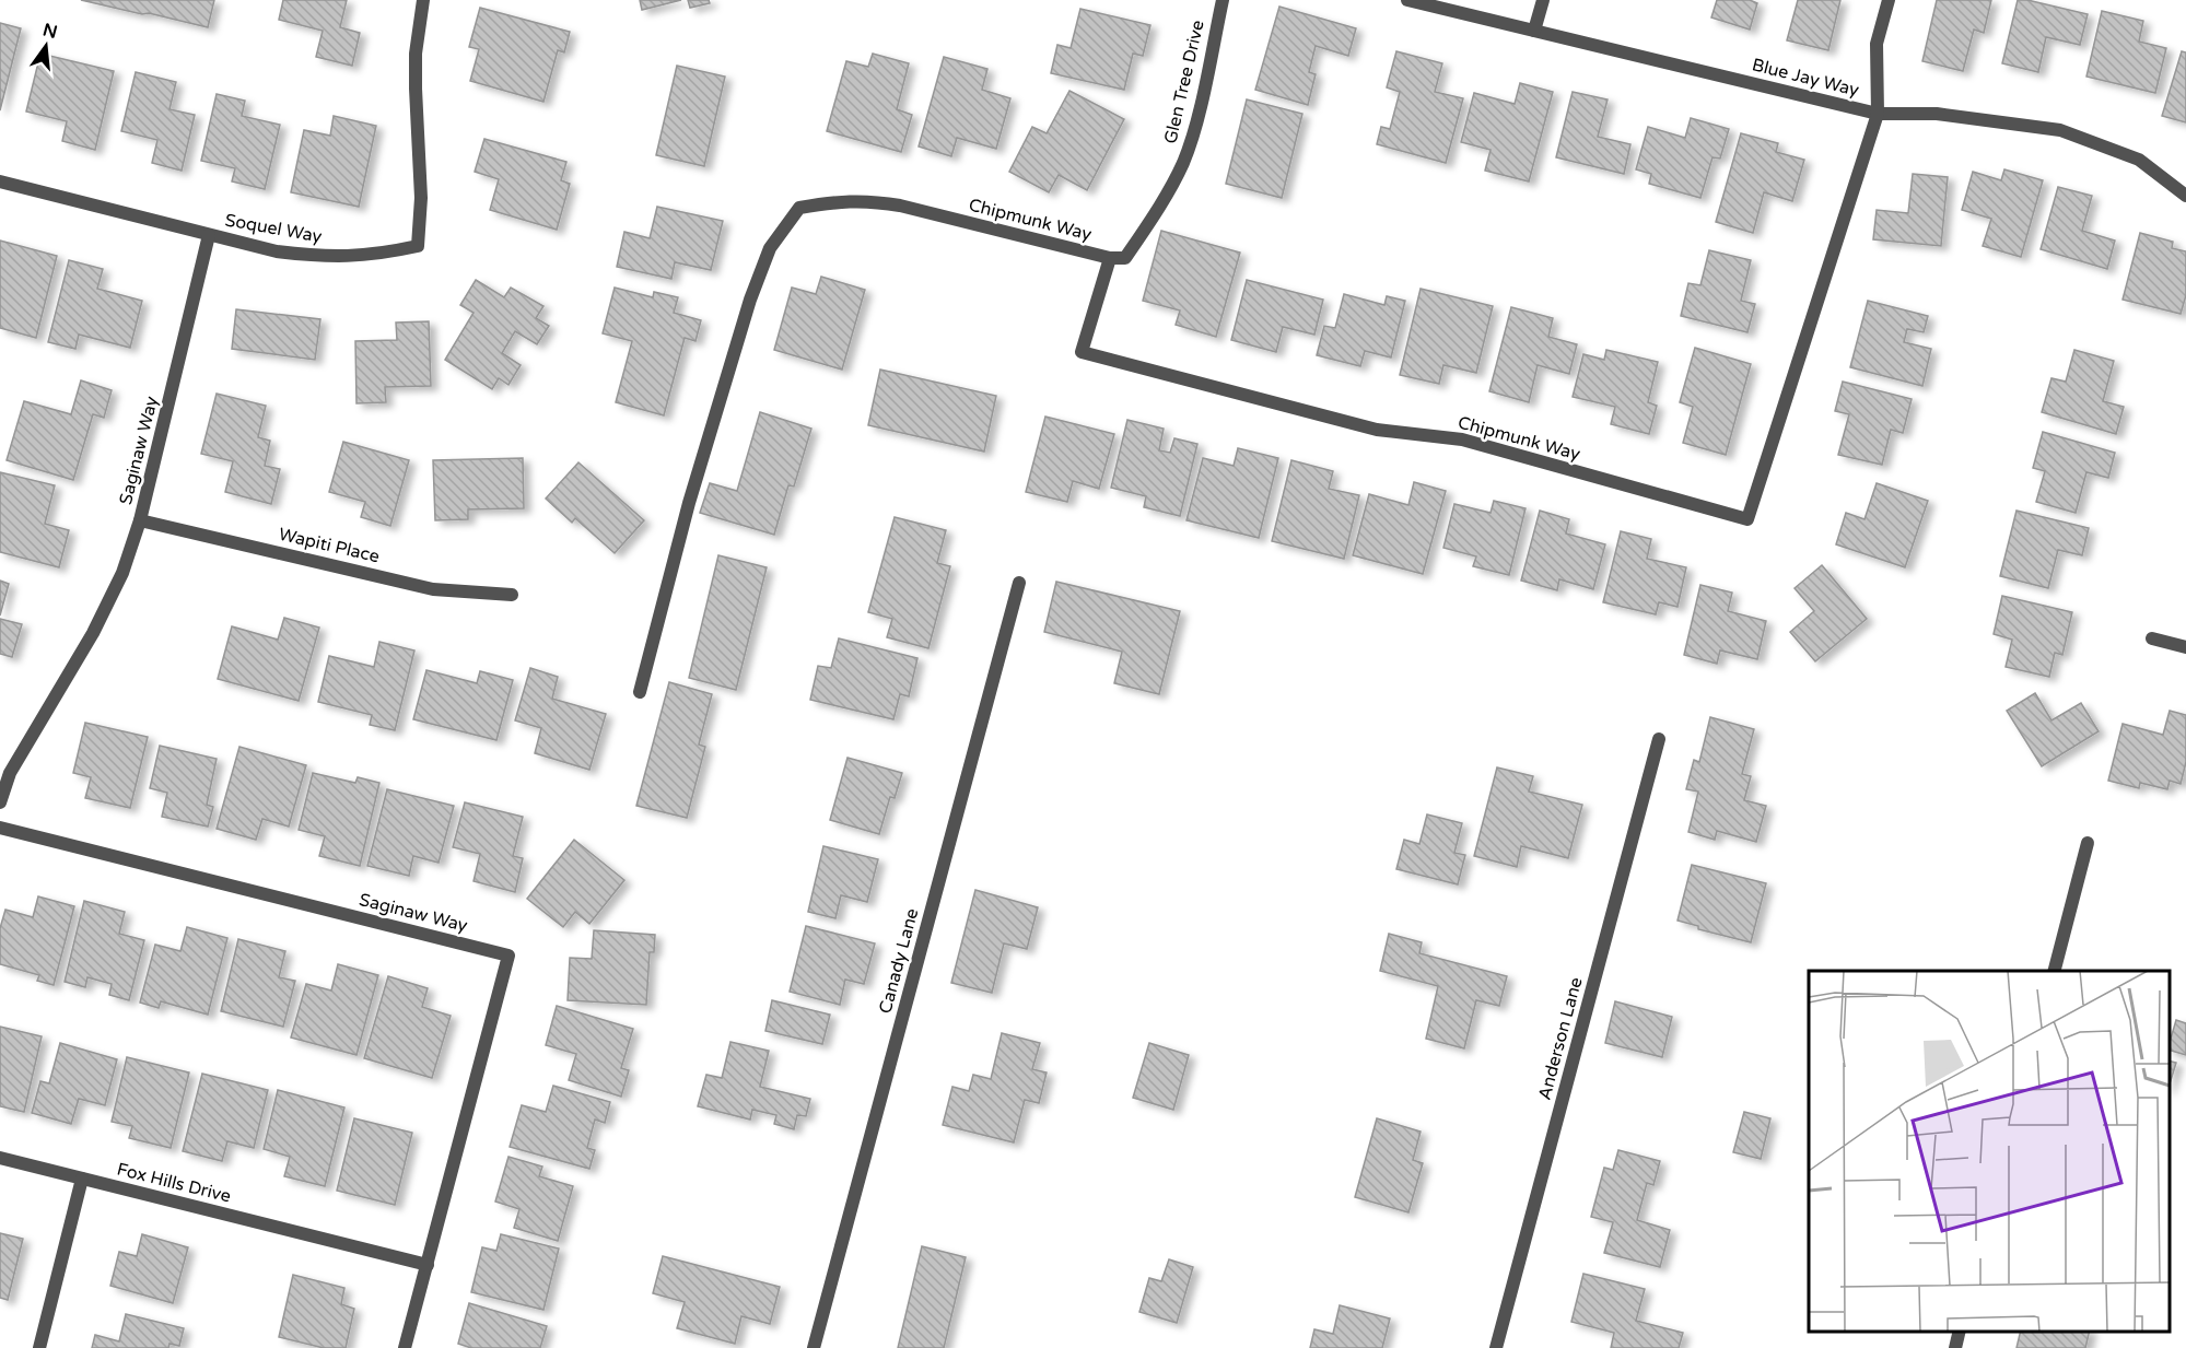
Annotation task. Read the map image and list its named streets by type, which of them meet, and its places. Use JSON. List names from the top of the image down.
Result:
{
  "streets": {
    "street": [
      "Blue Jay Way",
      "Glen Tree Drive",
      "Chipmunk Way",
      "Soquel Way",
      "Saginaw Way",
      "Wapiti Place",
      "Canady Lane",
      "Anderson Lane",
      "Fox Hills Drive"
    ]
  },
  "crossings": [
    ["Blue Jay Way", "Chipmunk Way"],
    ["Glen Tree Drive", "Chipmunk Way"],
    ["Soquel Way", "Saginaw Way"],
    ["Saginaw Way", "Wapiti Place"],
    ["Saginaw Way", "Fox Hills Drive"]
  ],
  "north": "top"
}
